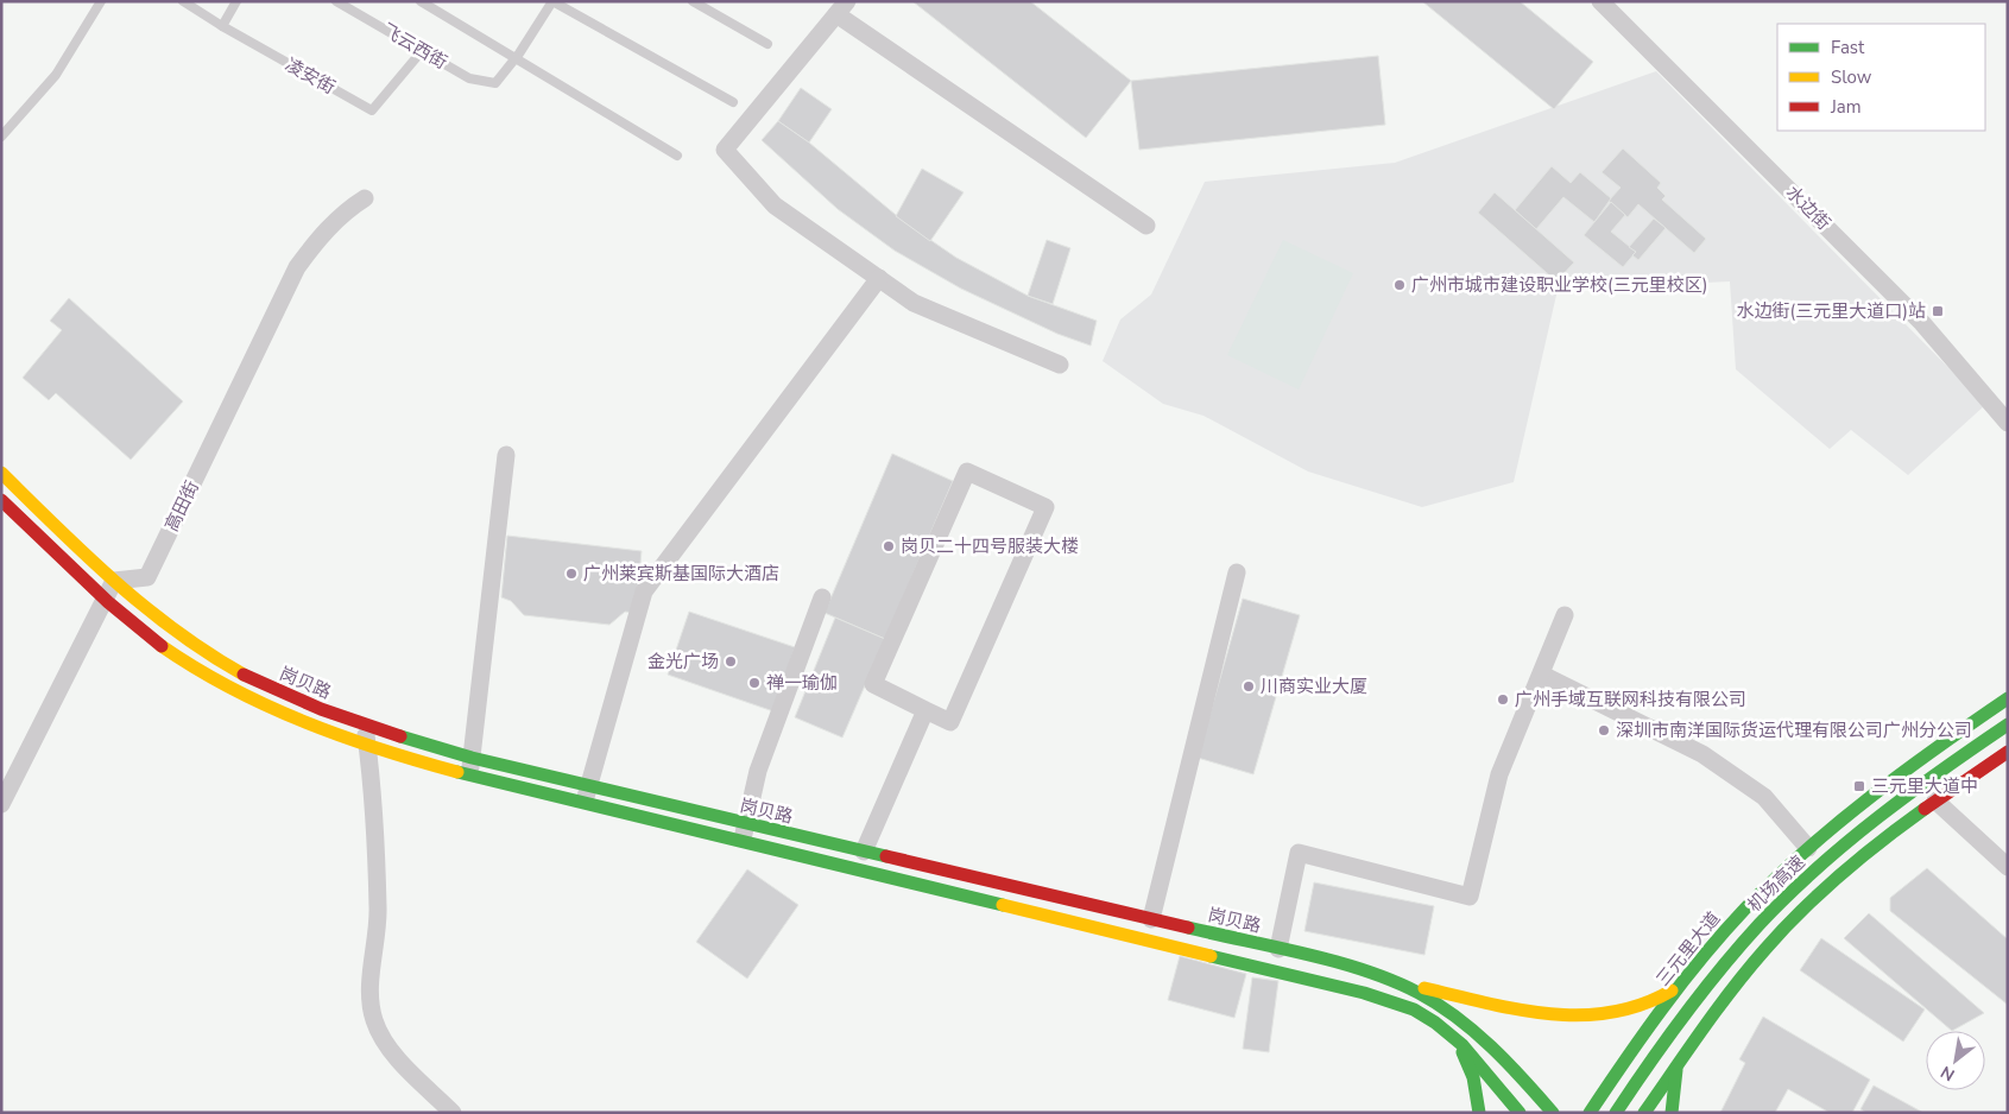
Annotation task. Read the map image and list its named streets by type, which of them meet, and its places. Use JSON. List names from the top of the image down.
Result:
{
  "streets": {
    "main road": ["岗贝路", "机场高速", "三元里大道"],
    "street": ["水边街", "高田街"],
    "lane": ["飞云西街", "凌安街"]
  },
  "crossings": [
    ["飞云西街", "凌安街"],
    ["高田街", "岗贝路"]
  ],
  "places": {
    "other": [
      "广州市城市建设职业学校(三元里校区)",
      "岗贝二十四号服装大楼",
      "广州莱宾斯基国际大酒店",
      "金光广场",
      "禅一瑜伽",
      "川商实业大厦",
      "广州手域互联网科技有限公司",
      "深圳市南洋国际货运代理有限公司广州分公司"
    ],
    "transit": ["水边街(三元里大道口)站", "三元里大道中"]
  },
  "legend": ["Fast", "Slow", "Jam"],
  "north": "bottom left"
}
